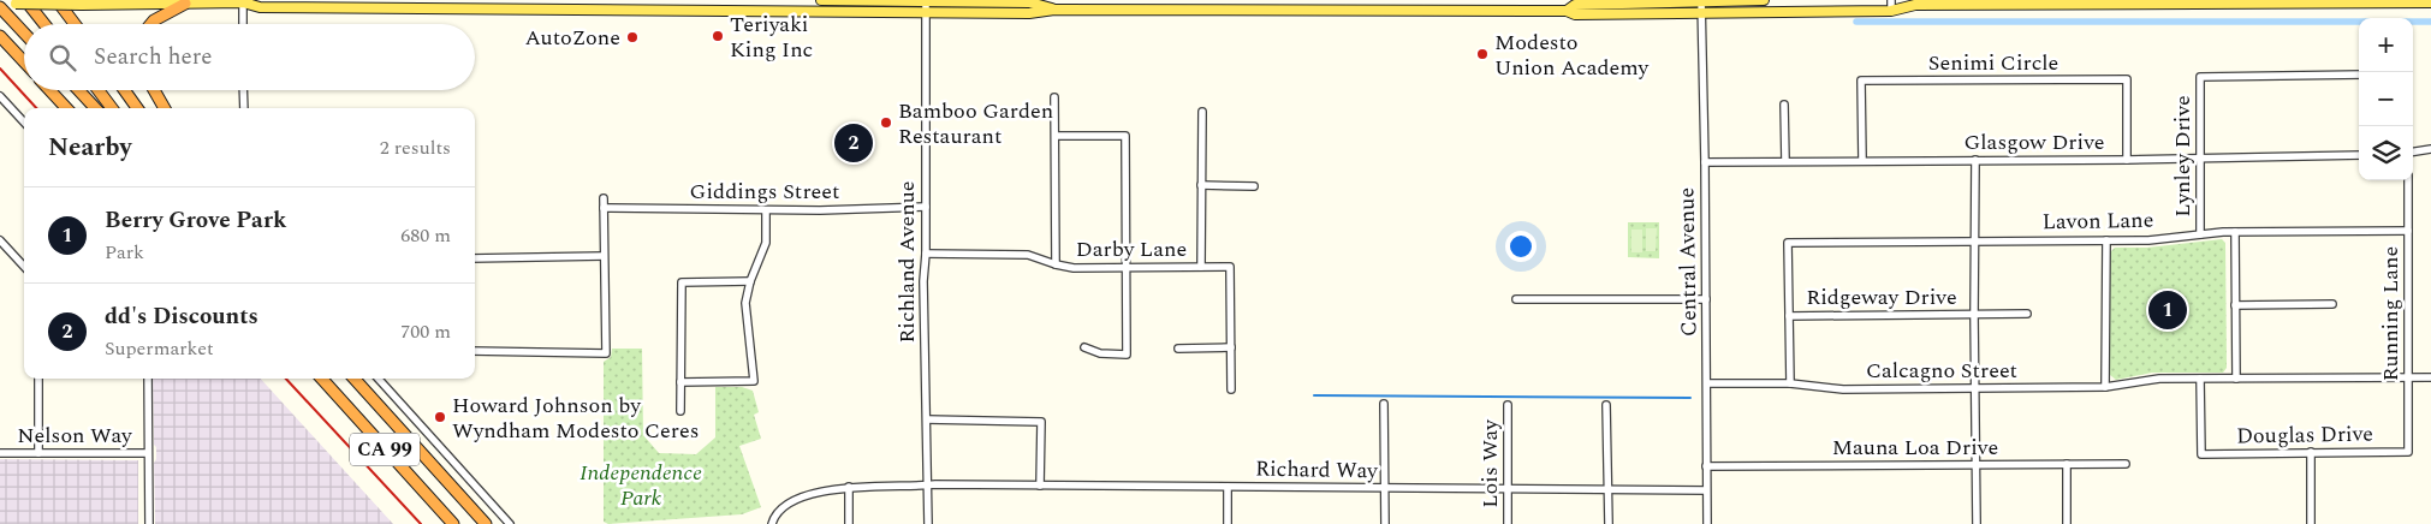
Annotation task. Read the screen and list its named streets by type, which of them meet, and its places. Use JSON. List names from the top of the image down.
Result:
{
  "streets": {
    "highway": ["CA 99"],
    "street": [
      "Senimi Circle",
      "Glasgow Drive",
      "Lynley Drive",
      "Giddings Street",
      "Lavon Lane",
      "Darby Lane",
      "Richland Avenue",
      "Central Avenue",
      "Ridgeway Drive",
      "Running Lane",
      "Calcagno Street",
      "Nelson Way",
      "Douglas Drive",
      "Mauna Loa Drive",
      "Lois Way",
      "Richard Way"
    ]
  },
  "crossings": [
    ["Senimi Circle", "Glasgow Drive"],
    ["Glasgow Drive", "Lynley Drive"],
    ["Glasgow Drive", "Central Avenue"],
    ["Lynley Drive", "Lavon Lane"],
    ["Giddings Street", "Richland Avenue"],
    ["Lavon Lane", "Ridgeway Drive"],
    ["Lavon Lane", "Running Lane"],
    ["Darby Lane", "Richland Avenue"],
    ["Richland Avenue", "Richard Way"],
    ["Central Avenue", "Calcagno Street"],
    ["Central Avenue", "Mauna Loa Drive"],
    ["Central Avenue", "Richard Way"],
    ["Running Lane", "Douglas Drive"],
    ["Calcagno Street", "Douglas Drive"],
    ["Lois Way", "Richard Way"]
  ],
  "parks": ["Independence Park"],
  "places": [
    "Teriyaki King Inc",
    "AutoZone",
    "Modesto Union Academy",
    "Bamboo Garden Restaurant",
    "Howard Johnson by Wyndham Modesto Ceres"
  ],
  "page": {
    "map_buttons": ["+", "−"],
    "search": "Search here",
    "heading": ["Nearby", "2 results"],
    "pins": ["2", "1"],
    "list": [
      {
        "mark": "1",
        "name": "Berry Grove Park",
        "note": "Park",
        "value": "680 m"
      },
      {
        "mark": "2",
        "name": "dd's Discounts",
        "note": "Supermarket",
        "value": "700 m"
      }
    ]
  }
}
